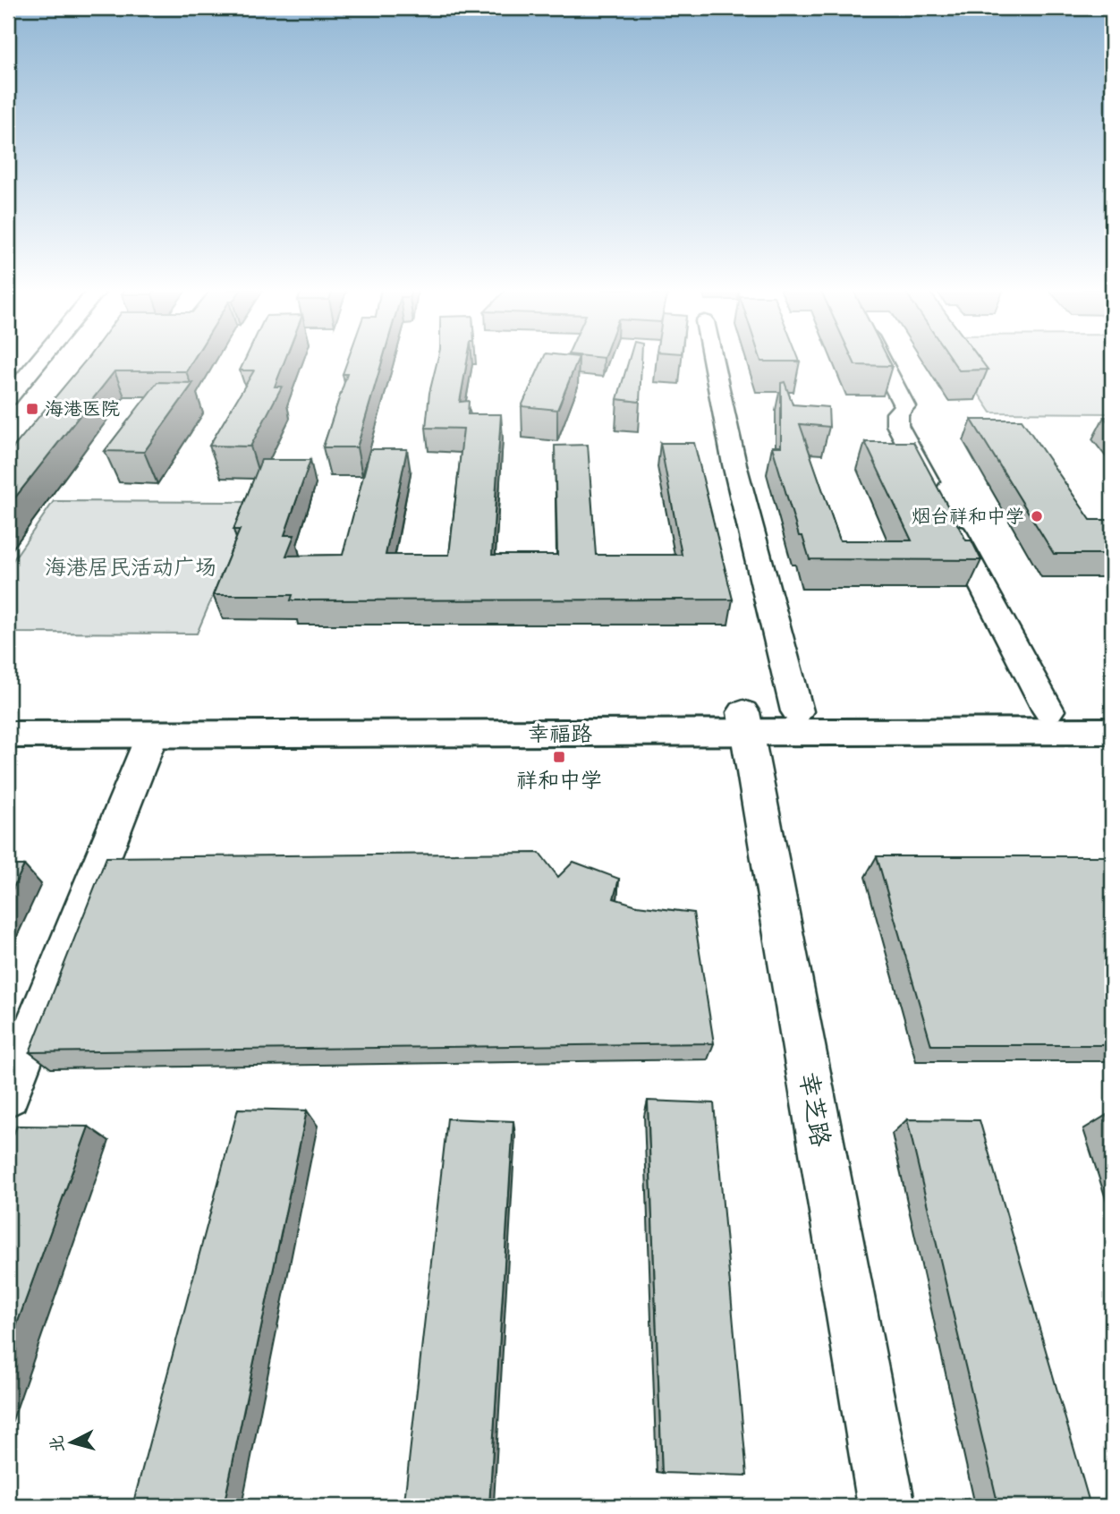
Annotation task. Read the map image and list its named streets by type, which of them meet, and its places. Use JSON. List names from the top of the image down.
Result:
{
  "streets": {
    "main road": ["幸福路"],
    "street": ["幸芝路"]
  },
  "crossings": [
    ["幸福路", "幸芝路"]
  ],
  "parks": ["海港居民活动广场"],
  "places": {
    "transit": ["海港医院", "祥和中学"],
    "other": ["烟台祥和中学"]
  },
  "north": "left"
}
